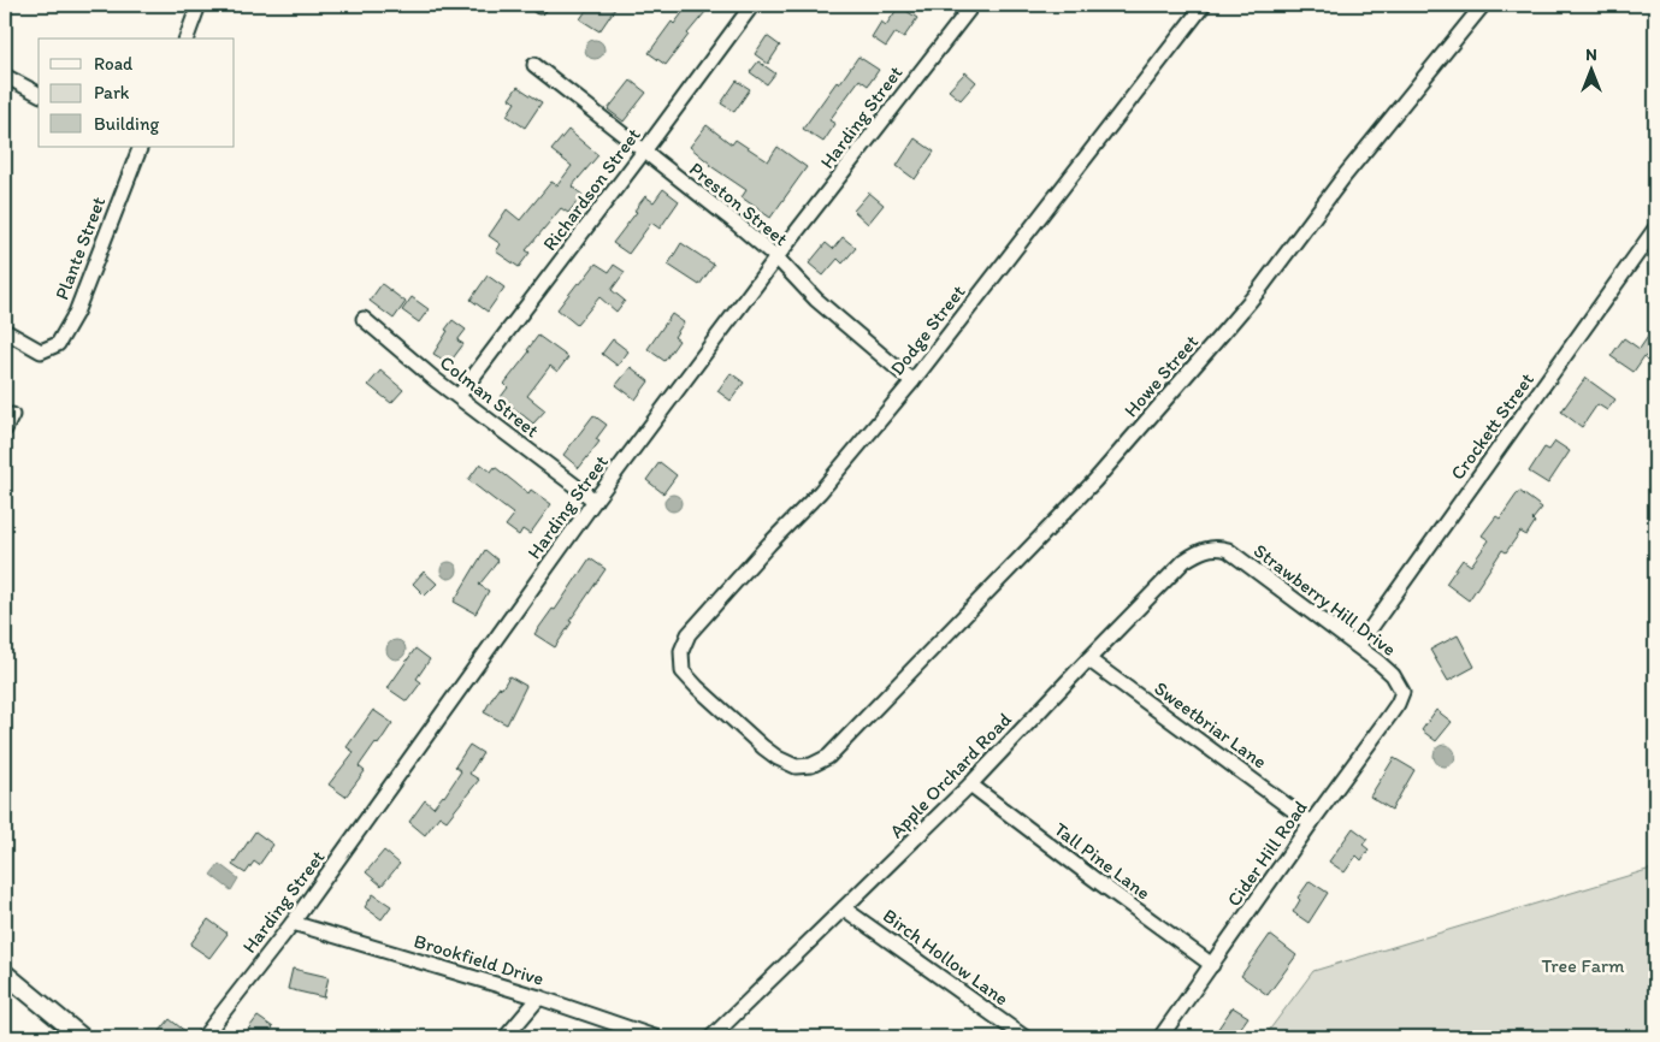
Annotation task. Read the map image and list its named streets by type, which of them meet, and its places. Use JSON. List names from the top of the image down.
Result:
{
  "streets": {
    "street": [
      "Harding Street",
      "Richardson Street",
      "Preston Street",
      "Plante Street",
      "Dodge Street",
      "Howe Street",
      "Colman Street",
      "Crockett Street",
      "Strawberry Hill Drive",
      "Sweetbriar Lane",
      "Apple Orchard Road",
      "Cider Hill Road",
      "Tall Pine Lane",
      "Birch Hollow Lane",
      "Brookfield Drive"
    ]
  },
  "crossings": [
    ["Harding Street", "Preston Street"],
    ["Harding Street", "Colman Street"],
    ["Harding Street", "Brookfield Drive"],
    ["Richardson Street", "Preston Street"],
    ["Richardson Street", "Colman Street"],
    ["Preston Street", "Dodge Street"],
    ["Dodge Street", "Howe Street"],
    ["Crockett Street", "Strawberry Hill Drive"],
    ["Strawberry Hill Drive", "Apple Orchard Road"],
    ["Strawberry Hill Drive", "Cider Hill Road"],
    ["Sweetbriar Lane", "Apple Orchard Road"],
    ["Sweetbriar Lane", "Cider Hill Road"],
    ["Apple Orchard Road", "Tall Pine Lane"],
    ["Apple Orchard Road", "Birch Hollow Lane"],
    ["Cider Hill Road", "Tall Pine Lane"]
  ],
  "parks": ["Tree Farm"],
  "legend": ["Road", "Park", "Building"],
  "north": "top"
}
